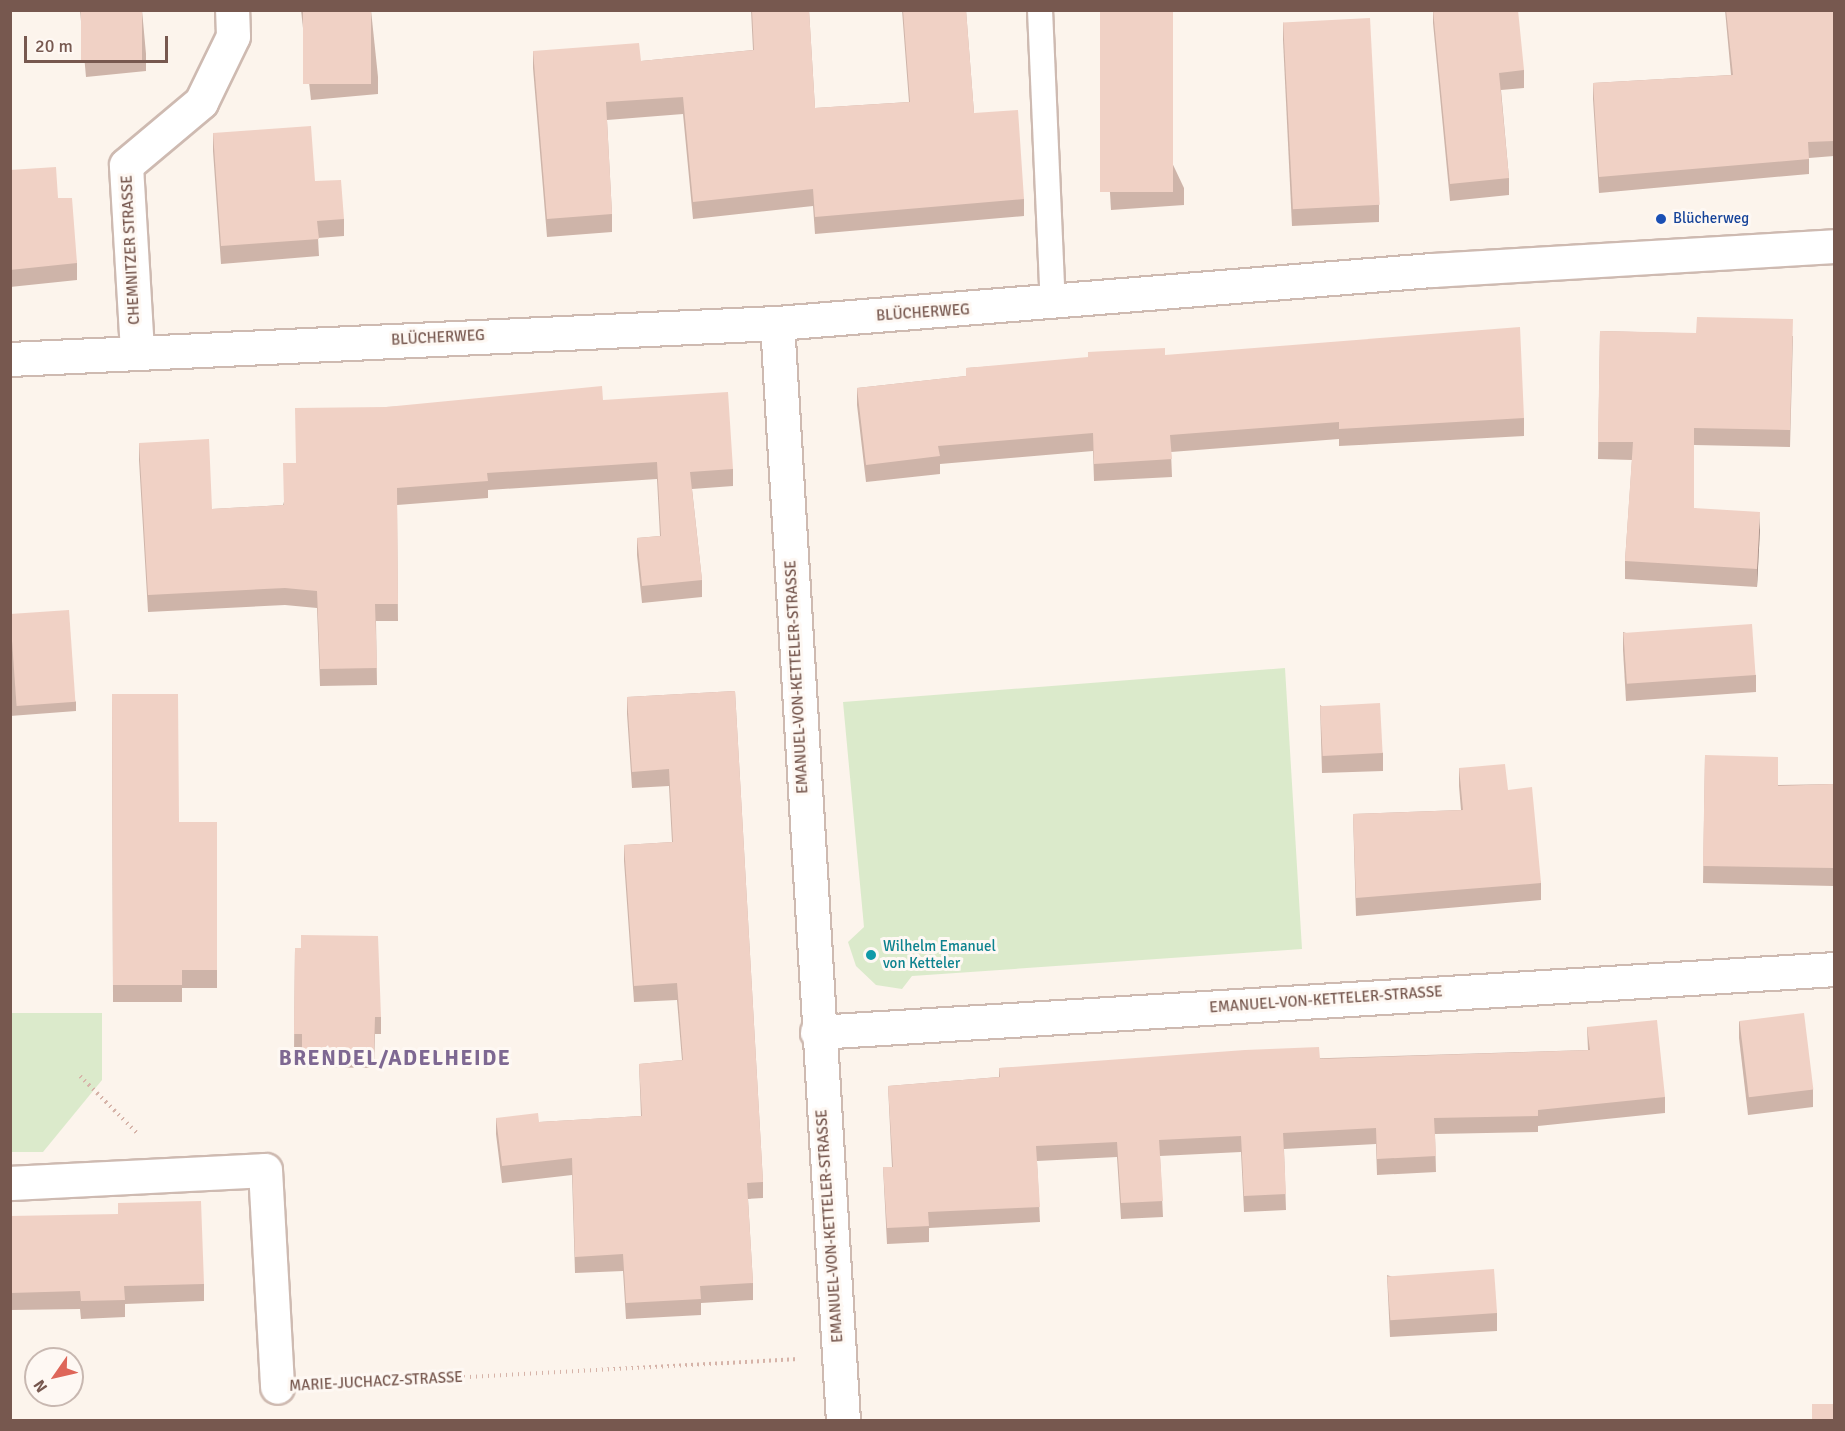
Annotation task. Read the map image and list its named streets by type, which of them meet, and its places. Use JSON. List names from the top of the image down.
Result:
{
  "streets": {
    "street": [
      "CHEMNITZER STRASSE",
      "BLÜCHERWEG",
      "EMANUEL-VON-KETTELER-STRASSE",
      "MARIE-JUCHACZ-STRASSE"
    ]
  },
  "crossings": [
    ["CHEMNITZER STRASSE", "BLÜCHERWEG"],
    ["BLÜCHERWEG", "EMANUEL-VON-KETTELER-STRASSE"],
    ["EMANUEL-VON-KETTELER-STRASSE", "MARIE-JUCHACZ-STRASSE"]
  ],
  "districts": ["BRENDEL/ADELHEIDE"],
  "places": ["Blücherweg", "Wilhelm Emanuel von Ketteler"],
  "scale_bar": "20 m",
  "north": "bottom left"
}
